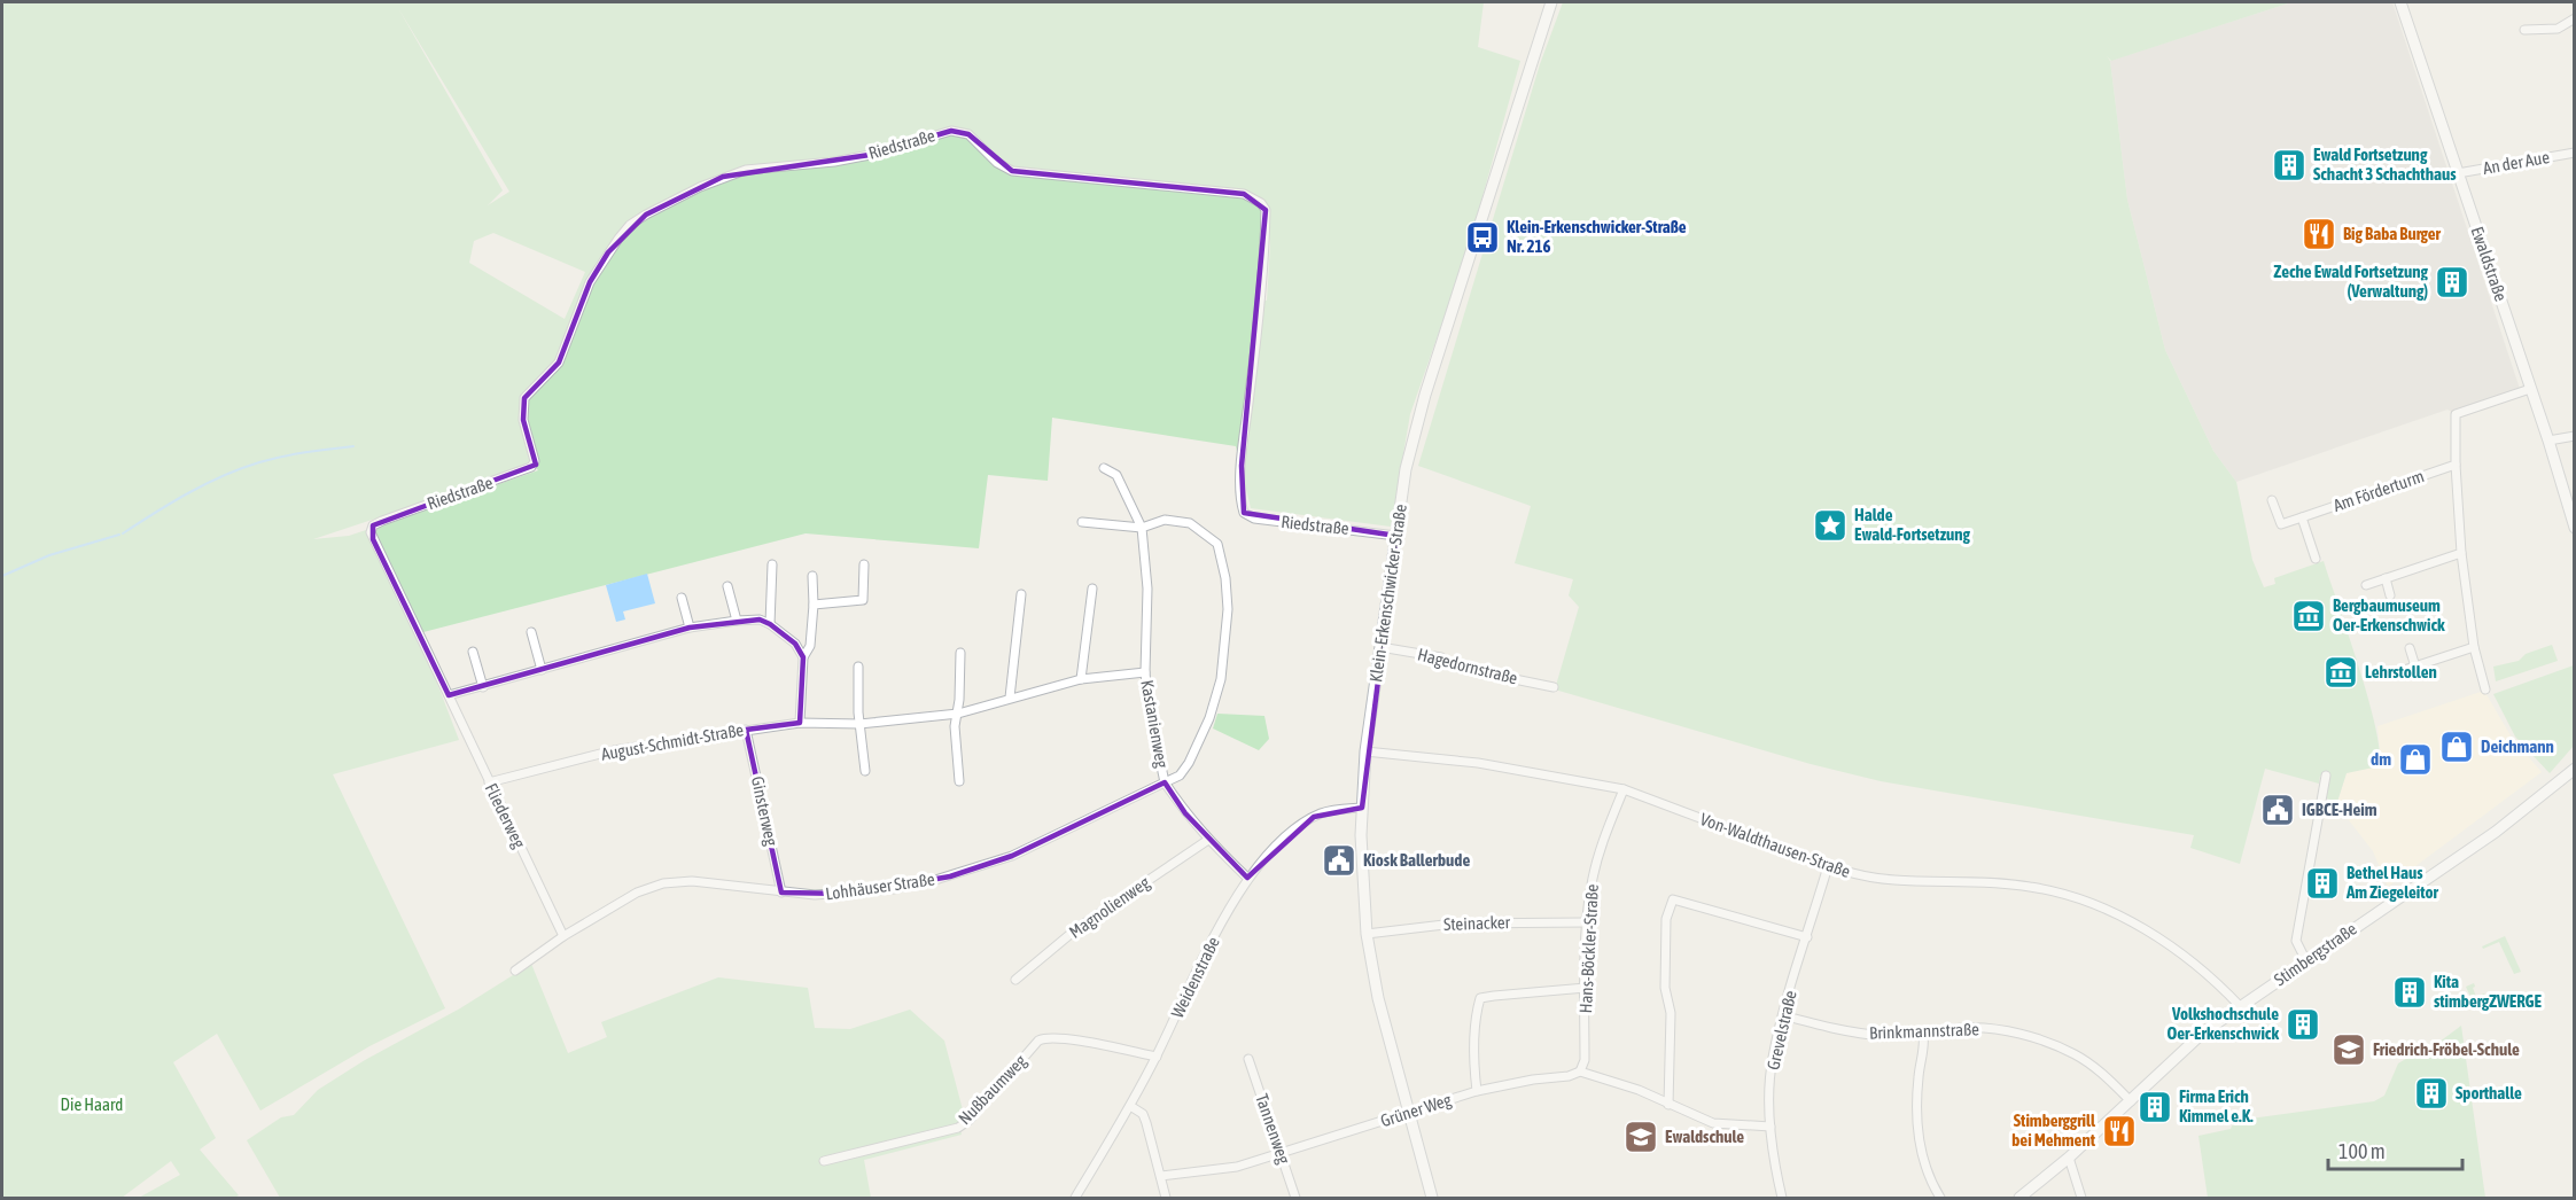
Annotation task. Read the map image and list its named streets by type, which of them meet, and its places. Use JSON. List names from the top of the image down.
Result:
{
  "streets": {
    "street": [
      "Riedstraße",
      "An der Aue",
      "Ewaldstraße",
      "Am Förderturm",
      "Klein-Erkenschwicker-Straße",
      "Hagedornstraße",
      "Kastanienweg",
      "August-Schmidt-Straße",
      "Ginsterweg",
      "Fliederweg",
      "Von-Waldthausen-Straße",
      "Lohhäuser Straße",
      "Magnolienweg",
      "Steinacker",
      "Hans-Böckler-Straße",
      "Stimbergstraße",
      "Weidenstraße",
      "Grevelstraße",
      "Brinkmannstraße",
      "Nußbaumweg",
      "Grüner Weg",
      "Tannenweg"
    ]
  },
  "crossings": [
    ["Riedstraße", "Klein-Erkenschwicker-Straße"],
    ["Riedstraße", "Fliederweg"],
    ["An der Aue", "Ewaldstraße"],
    ["Klein-Erkenschwicker-Straße", "Hagedornstraße"],
    ["Klein-Erkenschwicker-Straße", "Von-Waldthausen-Straße"],
    ["Klein-Erkenschwicker-Straße", "Steinacker"],
    ["Klein-Erkenschwicker-Straße", "Weidenstraße"],
    ["Klein-Erkenschwicker-Straße", "Grüner Weg"],
    ["Kastanienweg", "August-Schmidt-Straße"],
    ["Kastanienweg", "Lohhäuser Straße"],
    ["August-Schmidt-Straße", "Ginsterweg"],
    ["August-Schmidt-Straße", "Fliederweg"],
    ["Ginsterweg", "Lohhäuser Straße"],
    ["Fliederweg", "Lohhäuser Straße"],
    ["Von-Waldthausen-Straße", "Hans-Böckler-Straße"],
    ["Von-Waldthausen-Straße", "Stimbergstraße"],
    ["Von-Waldthausen-Straße", "Grevelstraße"],
    ["Steinacker", "Hans-Böckler-Straße"],
    ["Hans-Böckler-Straße", "Grüner Weg"],
    ["Stimbergstraße", "Brinkmannstraße"],
    ["Weidenstraße", "Nußbaumweg"],
    ["Grevelstraße", "Brinkmannstraße"],
    ["Grevelstraße", "Grüner Weg"],
    ["Grüner Weg", "Tannenweg"]
  ],
  "parks": ["Die Haard"],
  "places": {
    "building": [
      "Ewald Fortsetzung Schacht 3 Schachthaus",
      "Zeche Ewald Fortsetzung (Verwaltung)",
      "Bethel Haus Am Ziegeleitor",
      "Kita stimbergZWERGE",
      "Volkshochschule Oer-Erkenschwick",
      "Sporthalle",
      "Firma Erich Kimmel e.K."
    ],
    "restaurant": ["Big Baba Burger", "Stimberggrill bei Mehment"],
    "bus stop": ["Klein-Erkenschwicker-Straße Nr. 216"],
    "place": ["Halde Ewald-Fortsetzung"],
    "museum": ["Bergbaumuseum Oer-Erkenschwick", "Lehrstollen"],
    "shop": ["Deichmann", "dm"],
    "public building": ["IGBCE-Heim", "Kiosk Ballerbude"],
    "school or university": ["Friedrich-Fröbel-Schule", "Ewaldschule"]
  },
  "scale_bar": "100 m"
}
